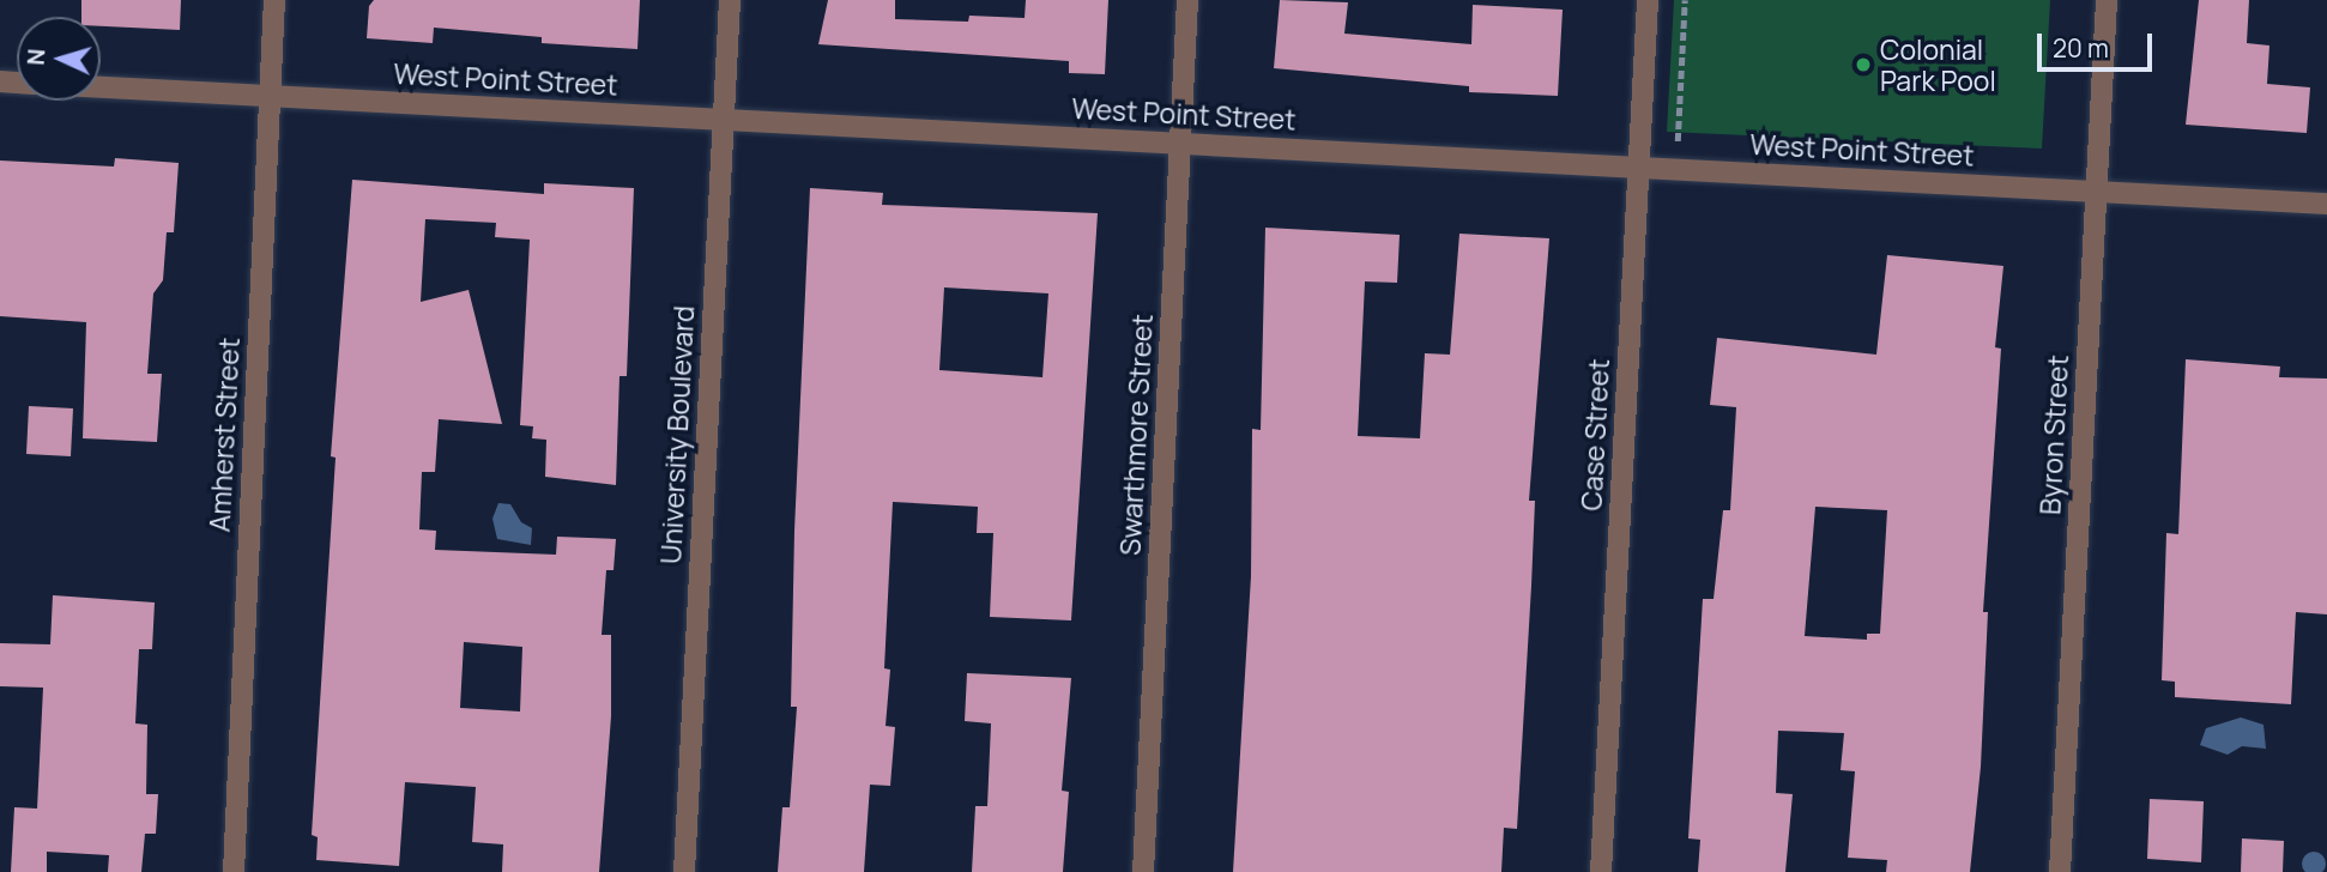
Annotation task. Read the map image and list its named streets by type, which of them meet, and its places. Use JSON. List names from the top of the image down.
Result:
{
  "streets": {
    "street": [
      "West Point Street",
      "Amherst Street",
      "University Boulevard",
      "Swarthmore Street",
      "Case Street",
      "Byron Street"
    ]
  },
  "crossings": [
    ["West Point Street", "Amherst Street"],
    ["West Point Street", "University Boulevard"],
    ["West Point Street", "Swarthmore Street"],
    ["West Point Street", "Case Street"],
    ["West Point Street", "Byron Street"]
  ],
  "places": ["Colonial Park Pool"],
  "scale_bar": "20 m",
  "north": "left"
}
